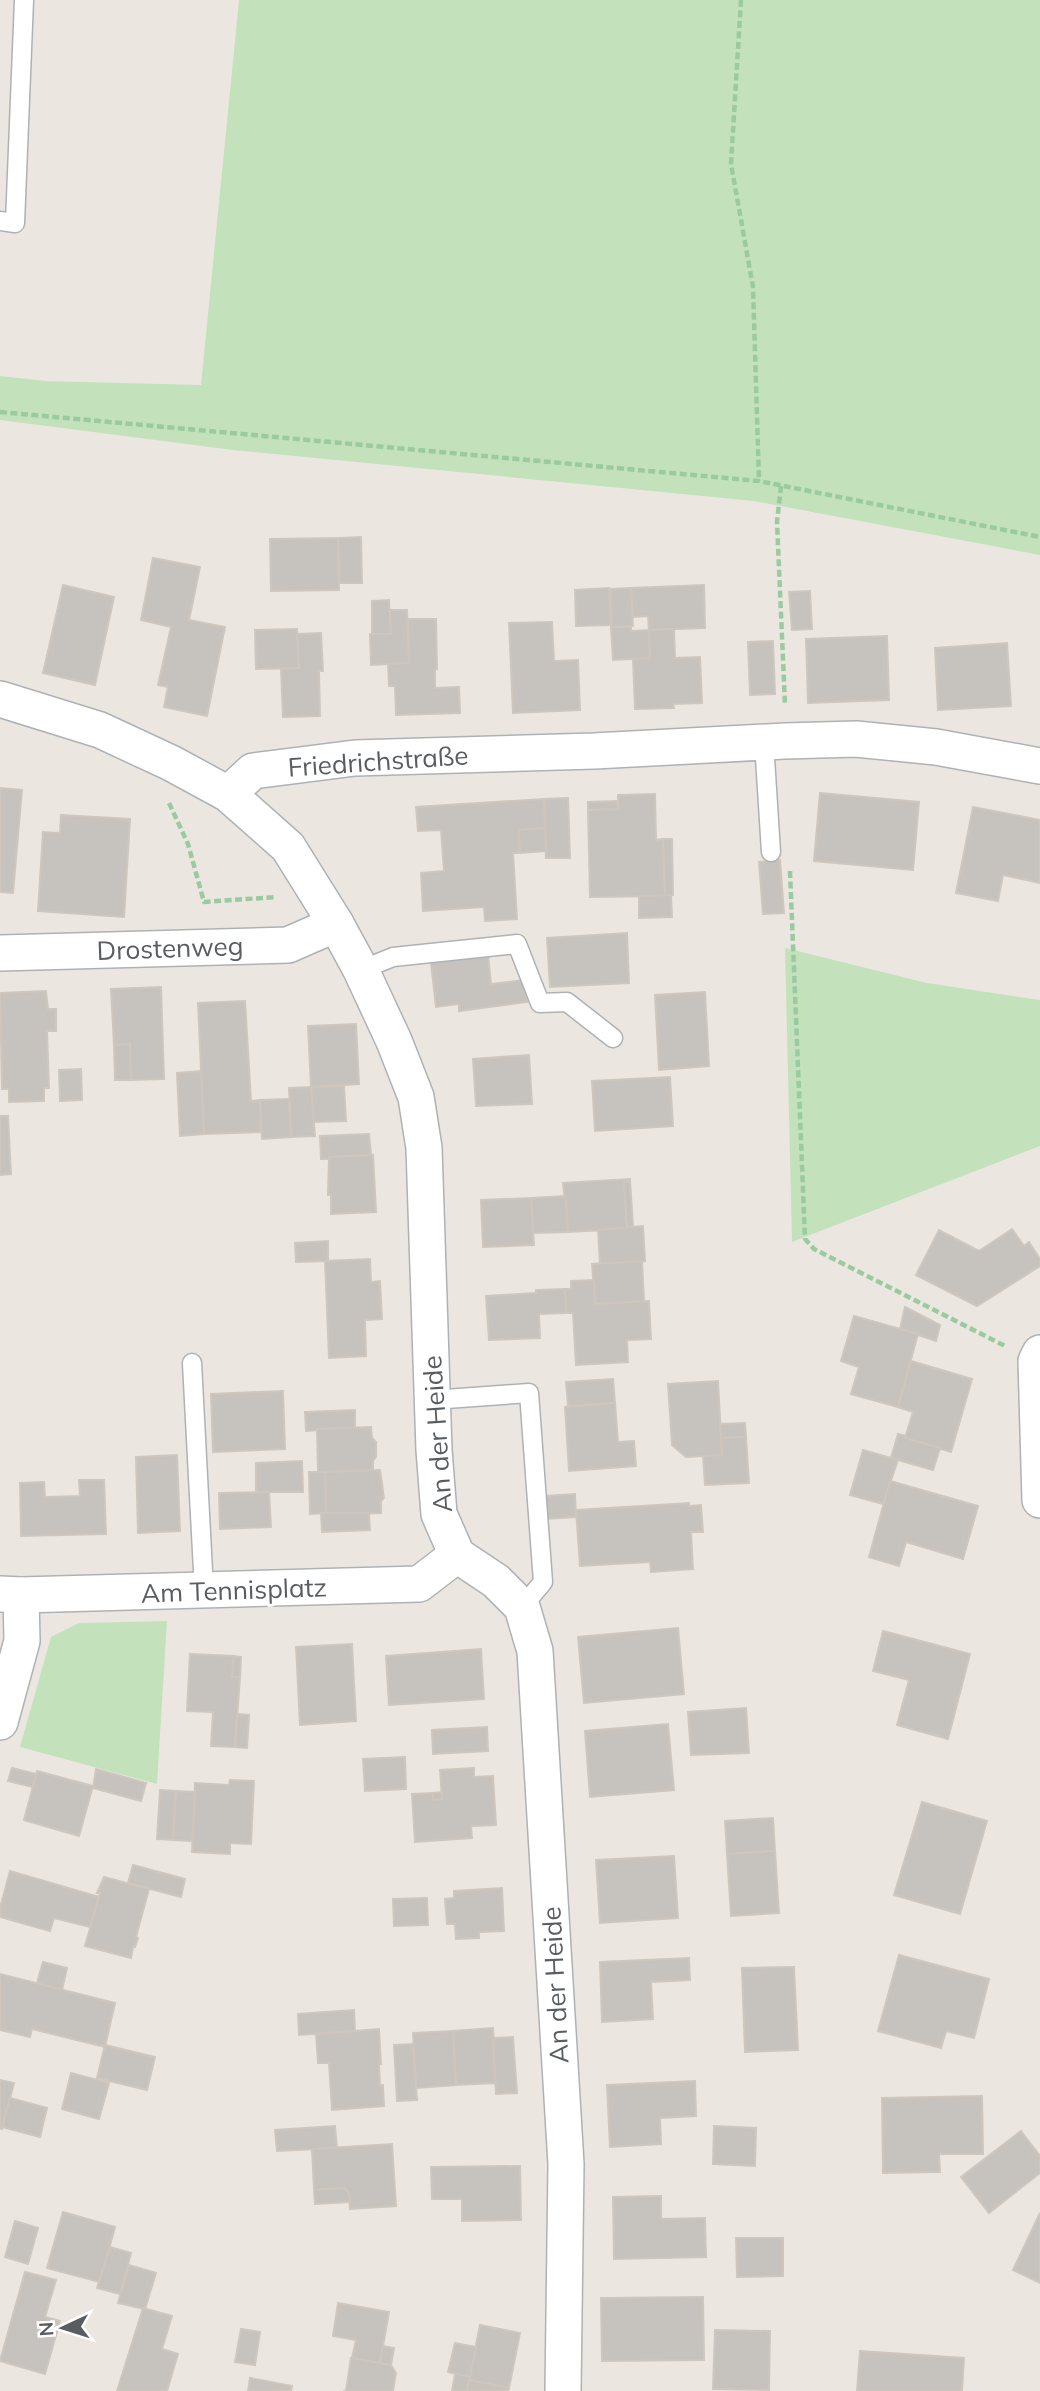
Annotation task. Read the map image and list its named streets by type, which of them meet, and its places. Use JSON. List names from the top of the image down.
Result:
{
  "streets": {
    "street": [
      "Friedrichstraße",
      "Drostenweg",
      "An der Heide",
      "Am Tennisplatz"
    ]
  },
  "crossings": [
    ["Friedrichstraße", "An der Heide"],
    ["Drostenweg", "An der Heide"],
    ["An der Heide", "Am Tennisplatz"]
  ],
  "north": "left"
}
